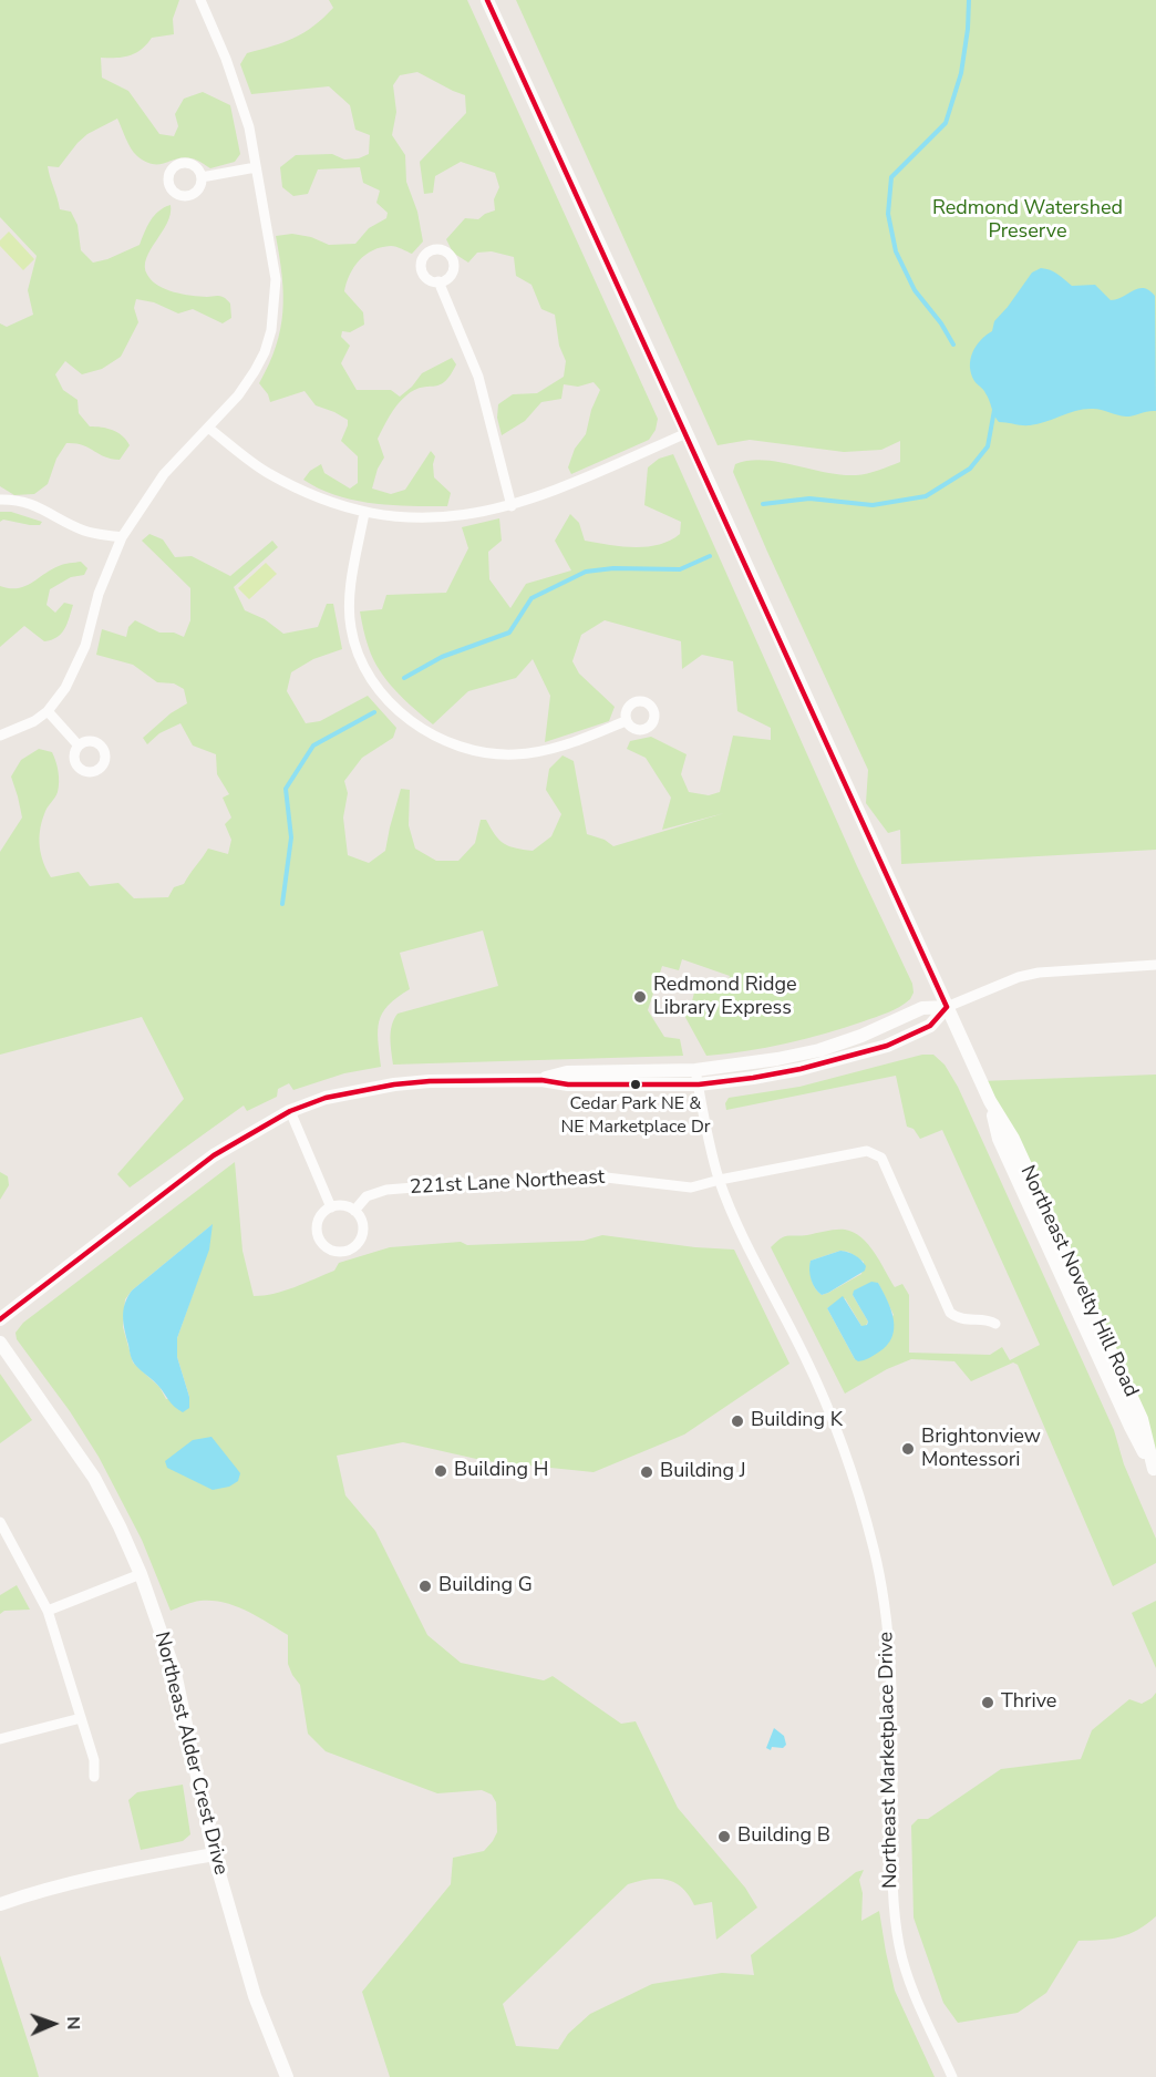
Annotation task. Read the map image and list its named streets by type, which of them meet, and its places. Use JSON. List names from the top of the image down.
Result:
{
  "streets": {
    "street": [
      "221st Lane Northeast",
      "Northeast Novelty Hill Road",
      "Northeast Alder Crest Drive",
      "Northeast Marketplace Drive"
    ]
  },
  "crossings": [
    ["221st Lane Northeast", "Northeast Marketplace Drive"]
  ],
  "parks": ["Redmond Watershed Preserve"],
  "places": [
    "Redmond Ridge Library Express",
    "Cedar Park NE & NE Marketplace Dr",
    "Building K",
    "Brightonview Montessori",
    "Building H",
    "Building J",
    "Building G",
    "Thrive",
    "Building B"
  ],
  "north": "right"
}
